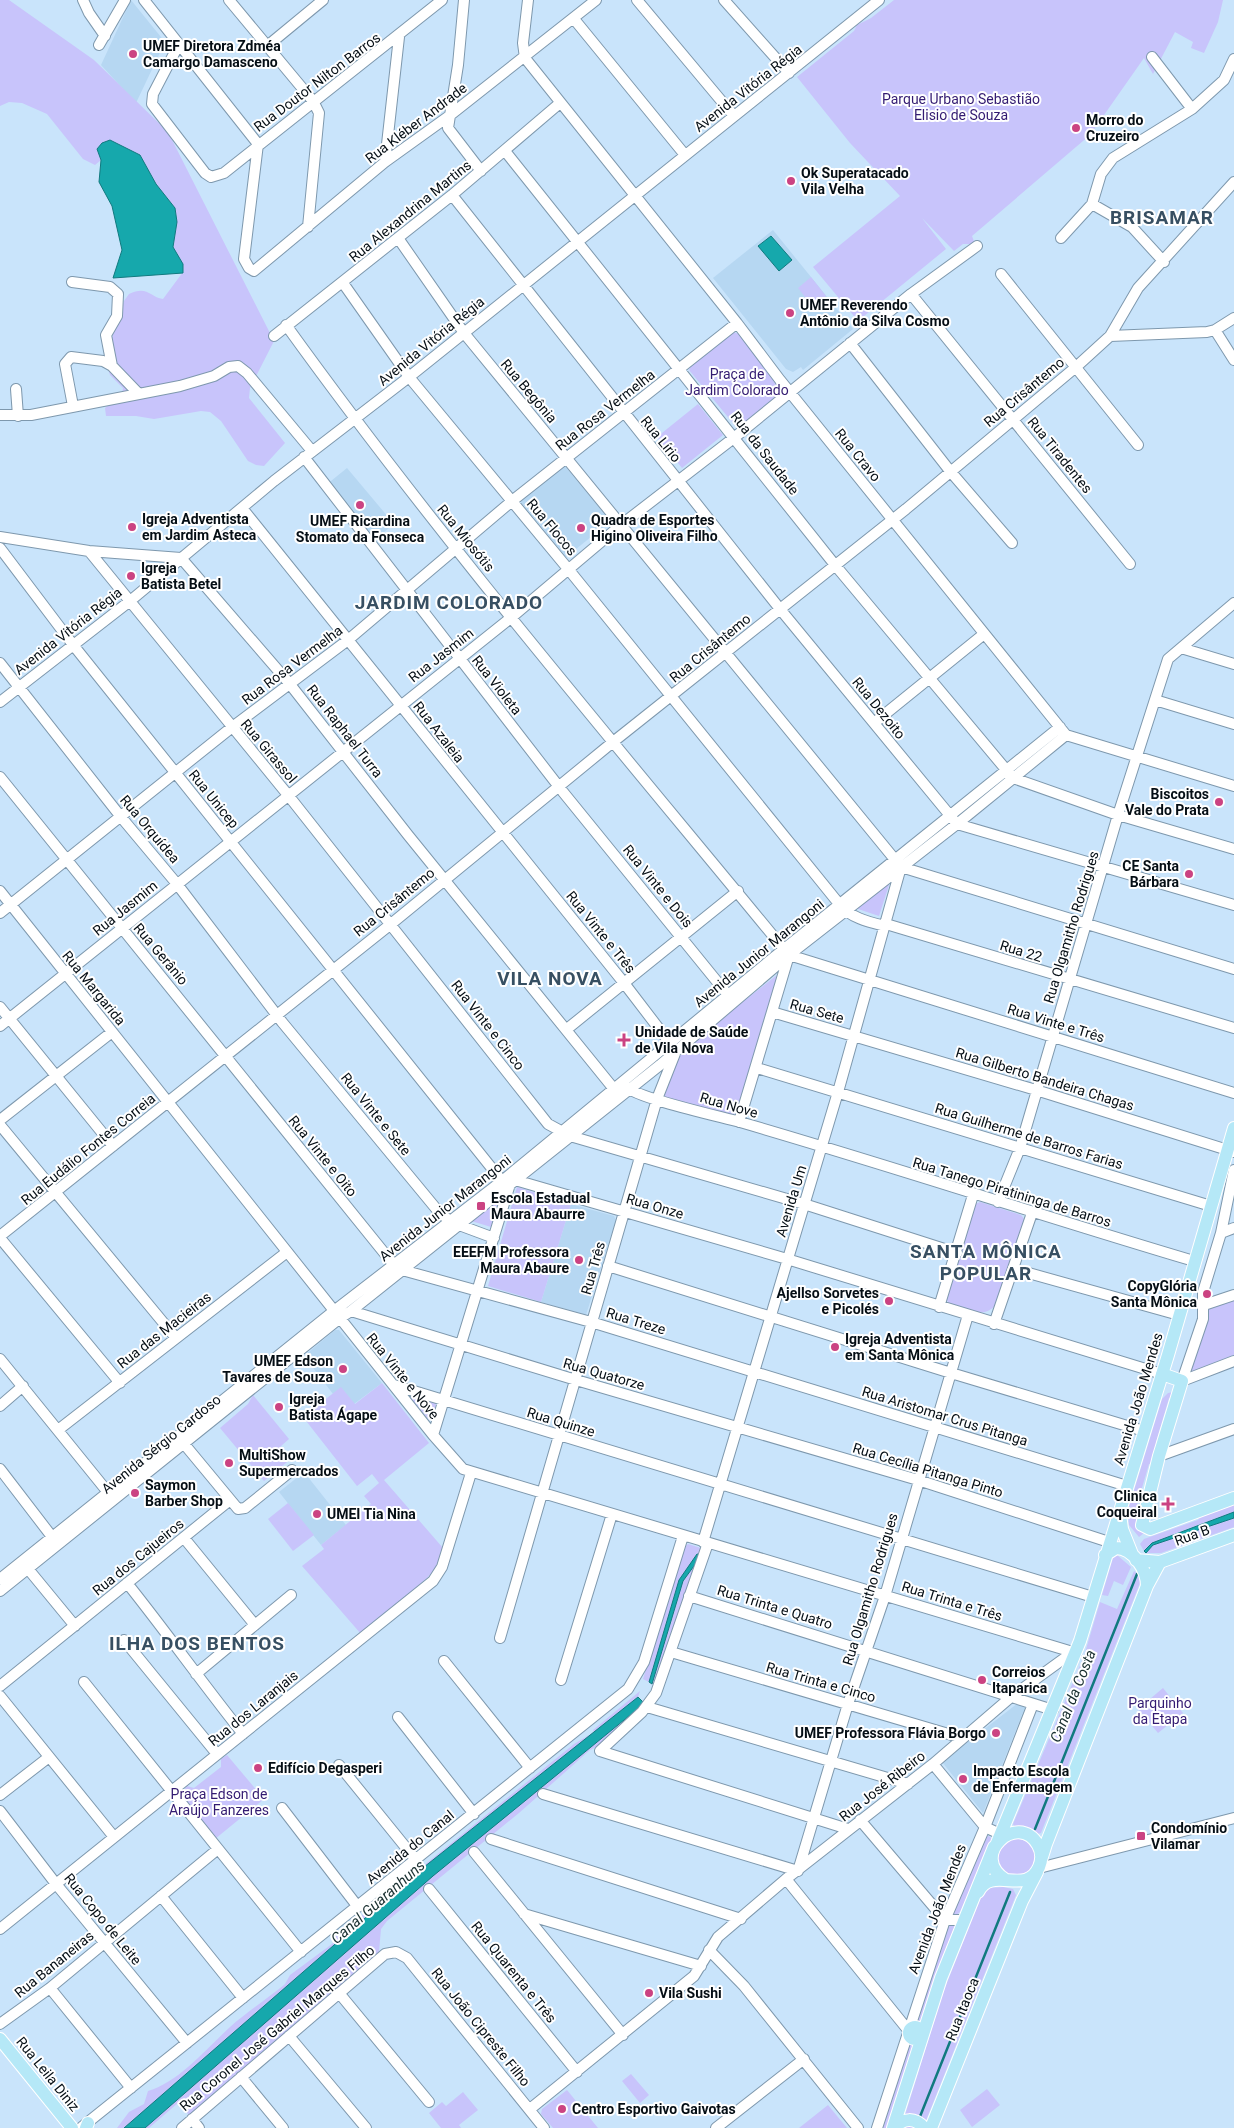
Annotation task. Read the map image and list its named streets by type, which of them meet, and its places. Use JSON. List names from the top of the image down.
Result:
{
  "streets": {
    "main road": [
      "Avenida João Mendes",
      "Rua B",
      "Rua Itaoca",
      "Rua Leila Diniz"
    ],
    "street": [
      "Rua Doutor Nilton Barros",
      "Avenida Vitória Régia",
      "Rua Kléber Andrade",
      "Rua Alexandrina Martins",
      "Rua Begônia",
      "Rua Crisântemo",
      "Rua Rosa Vermelha",
      "Rua Lírio",
      "Rua da Saudade",
      "Rua Cravo",
      "Rua Tiradentes",
      "Rua Flocos",
      "Rua Miosótis",
      "Rua Jasmim",
      "Rua Violeta",
      "Rua Dezoito",
      "Rua Raphael Turra",
      "Rua Azaleia",
      "Rua Girassol",
      "Rua Unicep",
      "Rua Orquídea",
      "Rua Vinte e Dois",
      "Rua Olgamitho Rodrigues",
      "Rua Vinte e Três",
      "Rua 22",
      "Avenida Junior Marangoni",
      "Rua Gerânio",
      "Rua Margarida",
      "Rua Sete",
      "Rua Vinte e Cinco",
      "Rua Gilberto Bandeira Chagas",
      "Rua Nove",
      "Rua Vinte e Sete",
      "Rua Guilherme de Barros Farias",
      "Rua Eudálio Fontes Correia",
      "Rua Vinte e Oito",
      "Rua Tanego Piratininga de Barros",
      "Avenida Um",
      "Rua Onze",
      "Rua Três",
      "Rua Treze",
      "Rua das Macieiras",
      "Rua Quatorze",
      "Rua Vinte e Nove",
      "Rua Aristomar Crus Pitanga",
      "Rua Quinze",
      "Avenida Sérgio Cardoso",
      "Rua Cecília Pitanga Pinto",
      "Rua dos Cajueiros",
      "Rua Trinta e Três",
      "Rua Trinta e Quatro",
      "Rua Trinta e Cinco",
      "Rua dos Laranjais",
      "Rua José Ribeiro",
      "Avenida do Canal",
      "Rua Copo de Leite",
      "Rua Bananeiras",
      "Rua Quarenta e Três",
      "Rua João Cipreste Filho",
      "Rua Coronel José Gabriel Marques Filho"
    ]
  },
  "crossings": [
    ["Rua Doutor Nilton Barros", "Rua Kléber Andrade"],
    ["Avenida Vitória Régia", "Rua Begônia"],
    ["Avenida Vitória Régia", "Rua Lírio"],
    ["Avenida Vitória Régia", "Rua da Saudade"],
    ["Avenida Vitória Régia", "Rua Cravo"],
    ["Avenida Vitória Régia", "Rua Flocos"],
    ["Avenida Vitória Régia", "Rua Miosótis"],
    ["Avenida Vitória Régia", "Rua Violeta"],
    ["Avenida Vitória Régia", "Rua Raphael Turra"],
    ["Avenida Vitória Régia", "Rua Azaleia"],
    ["Avenida Vitória Régia", "Rua Girassol"],
    ["Avenida Vitória Régia", "Rua Unicep"],
    ["Avenida Vitória Régia", "Rua Orquídea"],
    ["Rua Kléber Andrade", "Rua Cravo"],
    ["Rua Alexandrina Martins", "Rua Begônia"],
    ["Rua Alexandrina Martins", "Rua Lírio"],
    ["Rua Alexandrina Martins", "Rua da Saudade"],
    ["Rua Alexandrina Martins", "Rua Cravo"],
    ["Rua Alexandrina Martins", "Rua Flocos"],
    ["Rua Alexandrina Martins", "Rua Miosótis"],
    ["Rua Begônia", "Rua Crisântemo"],
    ["Rua Begônia", "Rua Rosa Vermelha"],
    ["Rua Begônia", "Rua Jasmim"],
    ["Rua Begônia", "Avenida Junior Marangoni"],
    ["Rua Begônia", "Avenida Um"],
    ["Rua Crisântemo", "Rua Lírio"],
    ["Rua Crisântemo", "Rua da Saudade"],
    ["Rua Crisântemo", "Rua Cravo"],
    ["Rua Crisântemo", "Rua Tiradentes"],
    ["Rua Crisântemo", "Rua Flocos"],
    ["Rua Crisântemo", "Rua Miosótis"],
    ["Rua Crisântemo", "Rua Violeta"],
    ["Rua Crisântemo", "Rua Dezoito"],
    ["Rua Crisântemo", "Rua Raphael Turra"],
    ["Rua Crisântemo", "Rua Azaleia"],
    ["Rua Crisântemo", "Rua Girassol"],
    ["Rua Crisântemo", "Rua Unicep"],
    ["Rua Crisântemo", "Rua Orquídea"],
    ["Rua Crisântemo", "Rua Vinte e Dois"],
    ["Rua Crisântemo", "Rua Vinte e Três"],
    ["Rua Crisântemo", "Rua Gerânio"],
    ["Rua Crisântemo", "Rua Margarida"],
    ["Rua Crisântemo", "Rua Vinte e Cinco"],
    ["Rua Crisântemo", "Rua Vinte e Sete"],
    ["Rua Crisântemo", "Rua Eudálio Fontes Correia"],
    ["Rua Crisântemo", "Rua Vinte e Oito"],
    ["Rua Crisântemo", "Rua Vinte e Nove"],
    ["Rua Rosa Vermelha", "Rua Lírio"],
    ["Rua Rosa Vermelha", "Rua da Saudade"],
    ["Rua Rosa Vermelha", "Rua Cravo"],
    ["Rua Rosa Vermelha", "Rua Flocos"],
    ["Rua Rosa Vermelha", "Rua Miosótis"],
    ["Rua Rosa Vermelha", "Rua Violeta"],
    ["Rua Rosa Vermelha", "Rua Raphael Turra"],
    ["Rua Rosa Vermelha", "Rua Azaleia"],
    ["Rua Rosa Vermelha", "Rua Girassol"],
    ["Rua Rosa Vermelha", "Rua Unicep"],
    ["Rua Rosa Vermelha", "Rua Orquídea"],
    ["Rua Rosa Vermelha", "Rua Gerânio"],
    ["Rua Rosa Vermelha", "Rua Margarida"],
    ["Rua Lírio", "Rua Jasmim"],
    ["Rua Lírio", "Rua Dezoito"],
    ["Rua da Saudade", "Rua Jasmim"],
    ["Rua da Saudade", "Avenida Junior Marangoni"],
    ["Rua Cravo", "Rua Jasmim"],
    ["Rua Cravo", "Avenida Junior Marangoni"],
    ["Rua Tiradentes", "Rua Jasmim"],
    ["Rua Flocos", "Rua Jasmim"],
    ["Rua Flocos", "Rua 22"],
    ["Rua Flocos", "Avenida Junior Marangoni"],
    ["Rua Miosótis", "Rua Jasmim"],
    ["Rua Miosótis", "Rua Vinte e Três"],
    ["Rua Miosótis", "Avenida Junior Marangoni"],
    ["Rua Jasmim", "Rua Violeta"],
    ["Rua Jasmim", "Rua Raphael Turra"],
    ["Rua Jasmim", "Rua Azaleia"],
    ["Rua Jasmim", "Rua Girassol"],
    ["Rua Jasmim", "Rua Unicep"],
    ["Rua Jasmim", "Rua Orquídea"],
    ["Rua Jasmim", "Rua Gerânio"],
    ["Rua Jasmim", "Rua Margarida"],
    ["Rua Violeta", "Rua Vinte e Dois"],
    ["Rua Dezoito", "Avenida Junior Marangoni"],
    ["Rua Raphael Turra", "Avenida Junior Marangoni"],
    ["Rua Raphael Turra", "Rua Nove"],
    ["Rua Azaleia", "Rua Vinte e Três"],
    ["Rua Girassol", "Rua Vinte e Cinco"],
    ["Rua Unicep", "Avenida Junior Marangoni"],
    ["Rua Unicep", "Rua Onze"],
    ["Rua Orquídea", "Rua Vinte e Sete"],
    ["Rua Vinte e Dois", "Avenida Junior Marangoni"],
    ["Rua Olgamitho Rodrigues", "Rua Vinte e Três"],
    ["Rua Olgamitho Rodrigues", "Rua 22"],
    ["Rua Olgamitho Rodrigues", "Rua Gilberto Bandeira Chagas"],
    ["Rua Olgamitho Rodrigues", "Rua Guilherme de Barros Farias"],
    ["Rua Olgamitho Rodrigues", "Rua Tanego Piratininga de Barros"],
    ["Rua Olgamitho Rodrigues", "Rua Onze"],
    ["Rua Olgamitho Rodrigues", "Rua Aristomar Crus Pitanga"],
    ["Rua Olgamitho Rodrigues", "Rua Quinze"],
    ["Rua Olgamitho Rodrigues", "Rua Cecília Pitanga Pinto"],
    ["Rua Olgamitho Rodrigues", "Rua Trinta e Três"],
    ["Rua Olgamitho Rodrigues", "Rua Trinta e Quatro"],
    ["Rua Olgamitho Rodrigues", "Rua Trinta e Cinco"],
    ["Rua Olgamitho Rodrigues", "Rua José Ribeiro"],
    ["Rua Vinte e Três", "Avenida Junior Marangoni"],
    ["Rua Vinte e Três", "Avenida Um"],
    ["Rua Vinte e Três", "Rua Três"],
    ["Rua 22", "Avenida Junior Marangoni"],
    ["Rua 22", "Avenida Um"],
    ["Avenida Junior Marangoni", "Rua Vinte e Cinco"],
    ["Avenida Junior Marangoni", "Rua Nove"],
    ["Avenida Junior Marangoni", "Rua Vinte e Sete"],
    ["Avenida Junior Marangoni", "Rua Vinte e Oito"],
    ["Avenida Junior Marangoni", "Avenida Um"],
    ["Avenida Junior Marangoni", "Rua Onze"],
    ["Avenida Junior Marangoni", "Rua Três"],
    ["Avenida Junior Marangoni", "Rua Treze"],
    ["Avenida Junior Marangoni", "Rua Quatorze"],
    ["Avenida Junior Marangoni", "Rua Vinte e Nove"],
    ["Avenida Junior Marangoni", "Avenida Sérgio Cardoso"],
    ["Rua Gerânio", "Rua Vinte e Oito"],
    ["Rua Margarida", "Rua Eudálio Fontes Correia"],
    ["Rua Margarida", "Rua Vinte e Nove"],
    ["Rua Sete", "Rua Gilberto Bandeira Chagas"],
    ["Rua Sete", "Avenida Um"],
    ["Rua Gilberto Bandeira Chagas", "Avenida Um"],
    ["Rua Gilberto Bandeira Chagas", "Avenida João Mendes"],
    ["Rua Nove", "Rua Tanego Piratininga de Barros"],
    ["Rua Nove", "Avenida Um"],
    ["Rua Nove", "Rua Três"],
    ["Rua Guilherme de Barros Farias", "Avenida Um"],
    ["Rua Guilherme de Barros Farias", "Avenida João Mendes"],
    ["Rua Eudálio Fontes Correia", "Rua Vinte e Nove"],
    ["Rua Vinte e Oito", "Rua Treze"],
    ["Rua Tanego Piratininga de Barros", "Avenida Um"],
    ["Rua Tanego Piratininga de Barros", "Avenida João Mendes"],
    ["Avenida Um", "Rua Onze"],
    ["Avenida Um", "Rua Treze"],
    ["Avenida Um", "Rua Quatorze"],
    ["Avenida Um", "Rua Vinte e Nove"],
    ["Avenida Um", "Rua Aristomar Crus Pitanga"],
    ["Avenida Um", "Rua Quinze"],
    ["Avenida Um", "Rua Cecília Pitanga Pinto"],
    ["Avenida Um", "Rua Trinta e Três"],
    ["Rua Onze", "Rua Três"],
    ["Rua Onze", "Avenida João Mendes"],
    ["Rua Três", "Rua Treze"],
    ["Rua Três", "Rua Quatorze"],
    ["Rua Três", "Rua Vinte e Nove"],
    ["Rua Três", "Rua Quinze"],
    ["Rua Treze", "Rua Aristomar Crus Pitanga"],
    ["Rua das Macieiras", "Rua Vinte e Nove"],
    ["Rua Quatorze", "Rua Cecília Pitanga Pinto"],
    ["Rua Vinte e Nove", "Rua Quinze"],
    ["Rua Vinte e Nove", "Avenida Sérgio Cardoso"],
    ["Rua Vinte e Nove", "Rua Trinta e Três"],
    ["Rua Vinte e Nove", "Rua dos Laranjais"],
    ["Rua Vinte e Nove", "Avenida do Canal"],
    ["Avenida João Mendes", "Rua Aristomar Crus Pitanga"],
    ["Avenida João Mendes", "Rua Quinze"],
    ["Avenida João Mendes", "Rua Cecília Pitanga Pinto"],
    ["Avenida João Mendes", "Rua Trinta e Três"],
    ["Avenida João Mendes", "Rua Trinta e Quatro"],
    ["Avenida João Mendes", "Rua José Ribeiro"],
    ["Avenida João Mendes", "Rua Itaoca"],
    ["Rua B", "Rua Itaoca"],
    ["Rua Trinta e Três", "Rua José Ribeiro"],
    ["Rua Trinta e Quatro", "Rua José Ribeiro"],
    ["Rua Trinta e Cinco", "Rua José Ribeiro"],
    ["Rua dos Laranjais", "Rua Copo de Leite"],
    ["Avenida do Canal", "Rua Copo de Leite"],
    ["Rua Copo de Leite", "Rua Bananeiras"],
    ["Rua João Cipreste Filho", "Rua Coronel José Gabriel Marques Filho"]
  ],
  "districts": [
    "BRISAMAR",
    "JARDIM COLORADO",
    "VILA NOVA",
    "SANTA MÔNICA POPULAR",
    "ILHA DOS BENTOS"
  ],
  "water": ["Canal da Costa", "Canal Guaranhuns"],
  "parks": [
    "Parque Urbano Sebastião Elisio de Souza",
    "Praça de Jardim Colorado",
    "Parquinho da Etapa",
    "Praça Edson de Araújo Fanzeres"
  ],
  "places": {
    "other": [
      "UMEF Diretora Zdméa Camargo Damasceno",
      "Morro do Cruzeiro",
      "Ok Superatacado Vila Velha",
      "UMEF Reverendo Antônio da Silva Cosmo",
      "UMEF Ricardina Stomato da Fonseca",
      "Igreja Adventista em Jardim Asteca",
      "Quadra de Esportes Higino Oliveira Filho",
      "Igreja Batista Betel",
      "Biscoitos Vale do Prata",
      "CE Santa Bárbara",
      "EEEFM Professora Maura Abaure",
      "CopyGlória Santa Mônica",
      "Ajellso Sorvetes e Picolés",
      "Igreja Adventista em Santa Mônica",
      "UMEF Edson Tavares de Souza",
      "Igreja Batista Ágape",
      "MultiShow Supermercados",
      "Saymon Barber Shop",
      "UMEI Tia Nina",
      "Correios Itaparica",
      "UMEF Professora Flávia Borgo",
      "Edifício Degasperi",
      "Impacto Escola de Enfermagem",
      "Vila Sushi",
      "Centro Esportivo Gaivotas"
    ],
    "health": ["Unidade de Saúde de Vila Nova", "Clinica Coqueiral"],
    "transit": ["Escola Estadual Maura Abaurre", "Condomínio Vilamar"]
  }
}
